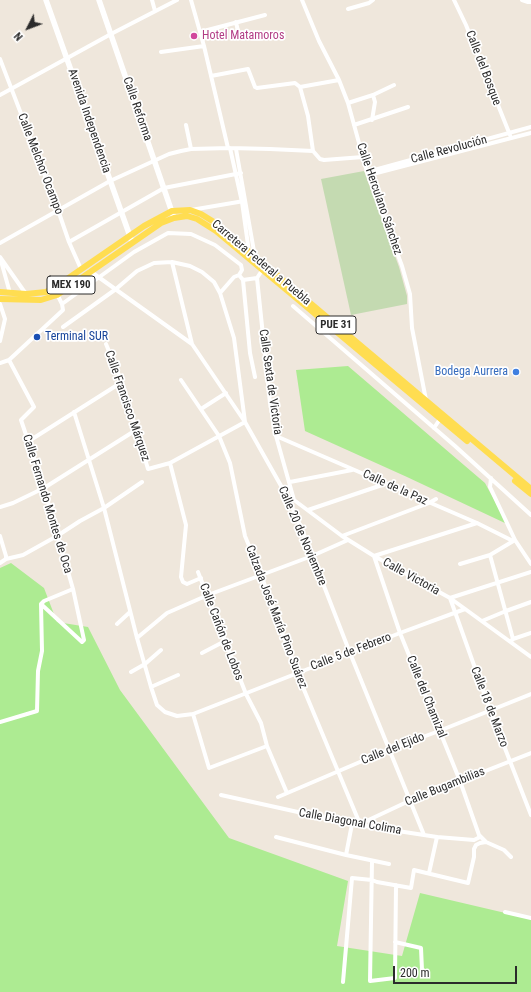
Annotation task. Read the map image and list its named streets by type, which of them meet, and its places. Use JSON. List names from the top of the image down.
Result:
{
  "streets": {
    "main road": ["Carretera Federal a Puebla", "MEX 190", "PUE 31"],
    "street": [
      "Calle del Bosque",
      "Calle Reforma",
      "Avenida Independencia",
      "Calle Revolución",
      "Calle Melchor Ocampo",
      "Calle Herculano Sánchez",
      "Calle Sexta de Victoria",
      "Calle Francisco Márquez",
      "Calle de la Paz",
      "Calle Fernando Montes de Oca",
      "Calle 20 de Noviembre",
      "Calle Victoria",
      "Calzada José María Pino Suárez",
      "Calle Cañón de Lobos",
      "Calle 5 de Febrero",
      "Calle del Chamizal",
      "Calle 18 de Marzo",
      "Calle del Ejido",
      "Calle Bugambilias",
      "Calle Diagonal Colima"
    ]
  },
  "crossings": [
    ["Calle del Bosque", "Calle Revolución"],
    ["Calle Reforma", "Carretera Federal a Puebla"],
    ["Avenida Independencia", "Carretera Federal a Puebla"],
    ["Calle Revolución", "Calle Herculano Sánchez"],
    ["Calle Melchor Ocampo", "Carretera Federal a Puebla"],
    ["Calle Herculano Sánchez", "Carretera Federal a Puebla"],
    ["Carretera Federal a Puebla", "Calle 20 de Noviembre"],
    ["Calle Sexta de Victoria", "Calle de la Paz"],
    ["Calle Sexta de Victoria", "Calle Victoria"],
    ["Calle Francisco Márquez", "Calle Cañón de Lobos"],
    ["Calle 20 de Noviembre", "Calle 5 de Febrero"],
    ["Calle 20 de Noviembre", "Calle del Ejido"],
    ["Calle 20 de Noviembre", "Calle Bugambilias"],
    ["Calle 20 de Noviembre", "Calle Diagonal Colima"],
    ["Calle Victoria", "Calle 5 de Febrero"],
    ["Calle Victoria", "Calle del Chamizal"],
    ["Calle Victoria", "Calle 18 de Marzo"],
    ["Calzada José María Pino Suárez", "Calle 5 de Febrero"],
    ["Calzada José María Pino Suárez", "Calle del Ejido"],
    ["Calzada José María Pino Suárez", "Calle Bugambilias"],
    ["Calzada José María Pino Suárez", "Calle Diagonal Colima"],
    ["Calle Cañón de Lobos", "Calle 5 de Febrero"],
    ["Calle Cañón de Lobos", "Calle del Ejido"],
    ["Calle 5 de Febrero", "Calle del Chamizal"],
    ["Calle 5 de Febrero", "Calle 18 de Marzo"],
    ["Calle del Chamizal", "Calle del Ejido"],
    ["Calle del Chamizal", "Calle Bugambilias"],
    ["Calle del Chamizal", "Calle Diagonal Colima"],
    ["Calle 18 de Marzo", "Calle del Ejido"],
    ["Calle 18 de Marzo", "Calle Bugambilias"],
    ["Calle Bugambilias", "Calle Diagonal Colima"]
  ],
  "places": ["Hotel Matamoros", "Terminal SUR", "Bodega Aurrera"],
  "scale_bar": "200 m",
  "north": "bottom left"
}
